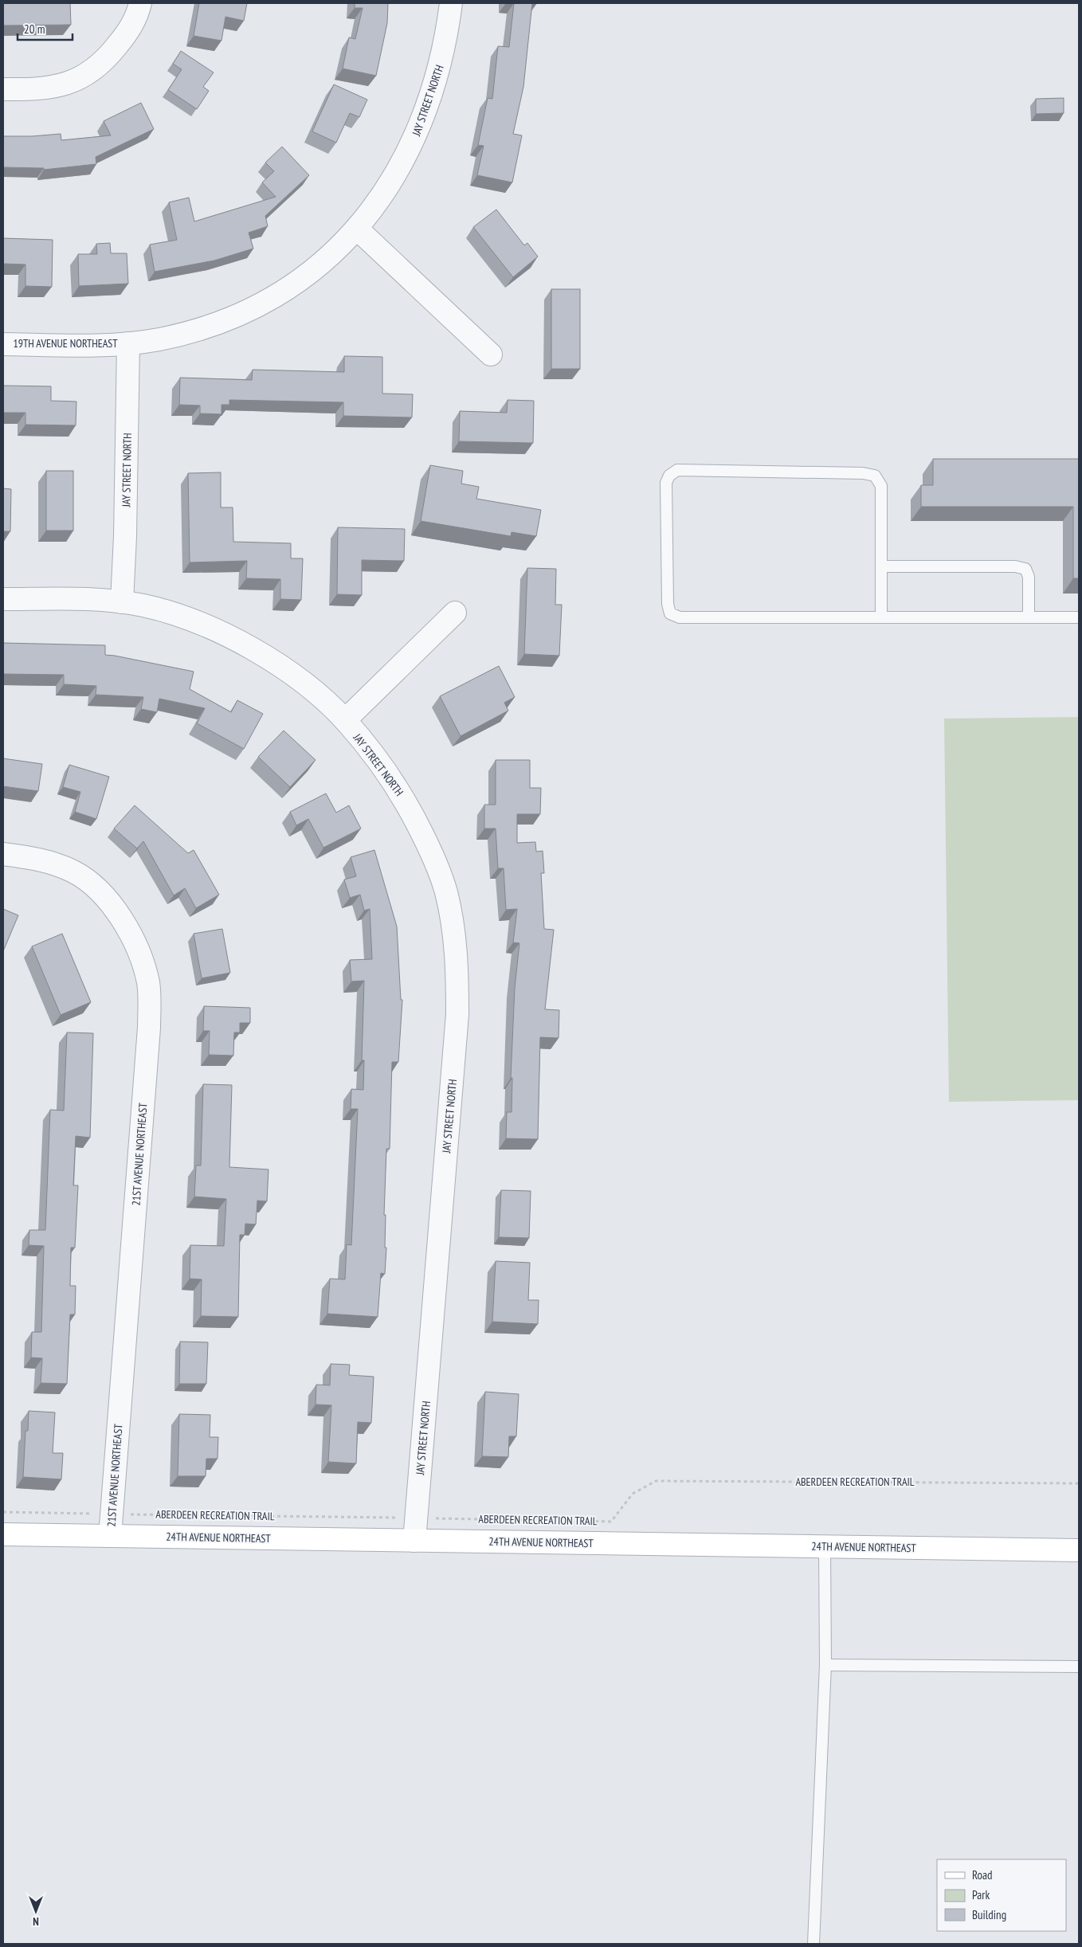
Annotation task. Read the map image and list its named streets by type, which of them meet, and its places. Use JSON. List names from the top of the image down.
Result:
{
  "streets": {
    "main road": ["24TH AVENUE NORTHEAST"],
    "street": ["JAY STREET NORTH", "19TH AVENUE NORTHEAST", "21ST AVENUE NORTHEAST"],
    "path": ["ABERDEEN RECREATION TRAIL"]
  },
  "crossings": [
    ["JAY STREET NORTH", "19TH AVENUE NORTHEAST"],
    ["JAY STREET NORTH", "ABERDEEN RECREATION TRAIL"],
    ["JAY STREET NORTH", "24TH AVENUE NORTHEAST"],
    ["21ST AVENUE NORTHEAST", "ABERDEEN RECREATION TRAIL"],
    ["21ST AVENUE NORTHEAST", "24TH AVENUE NORTHEAST"]
  ],
  "legend": ["Road", "Park", "Building"],
  "scale_bar": "20 m",
  "north": "bottom"
}
